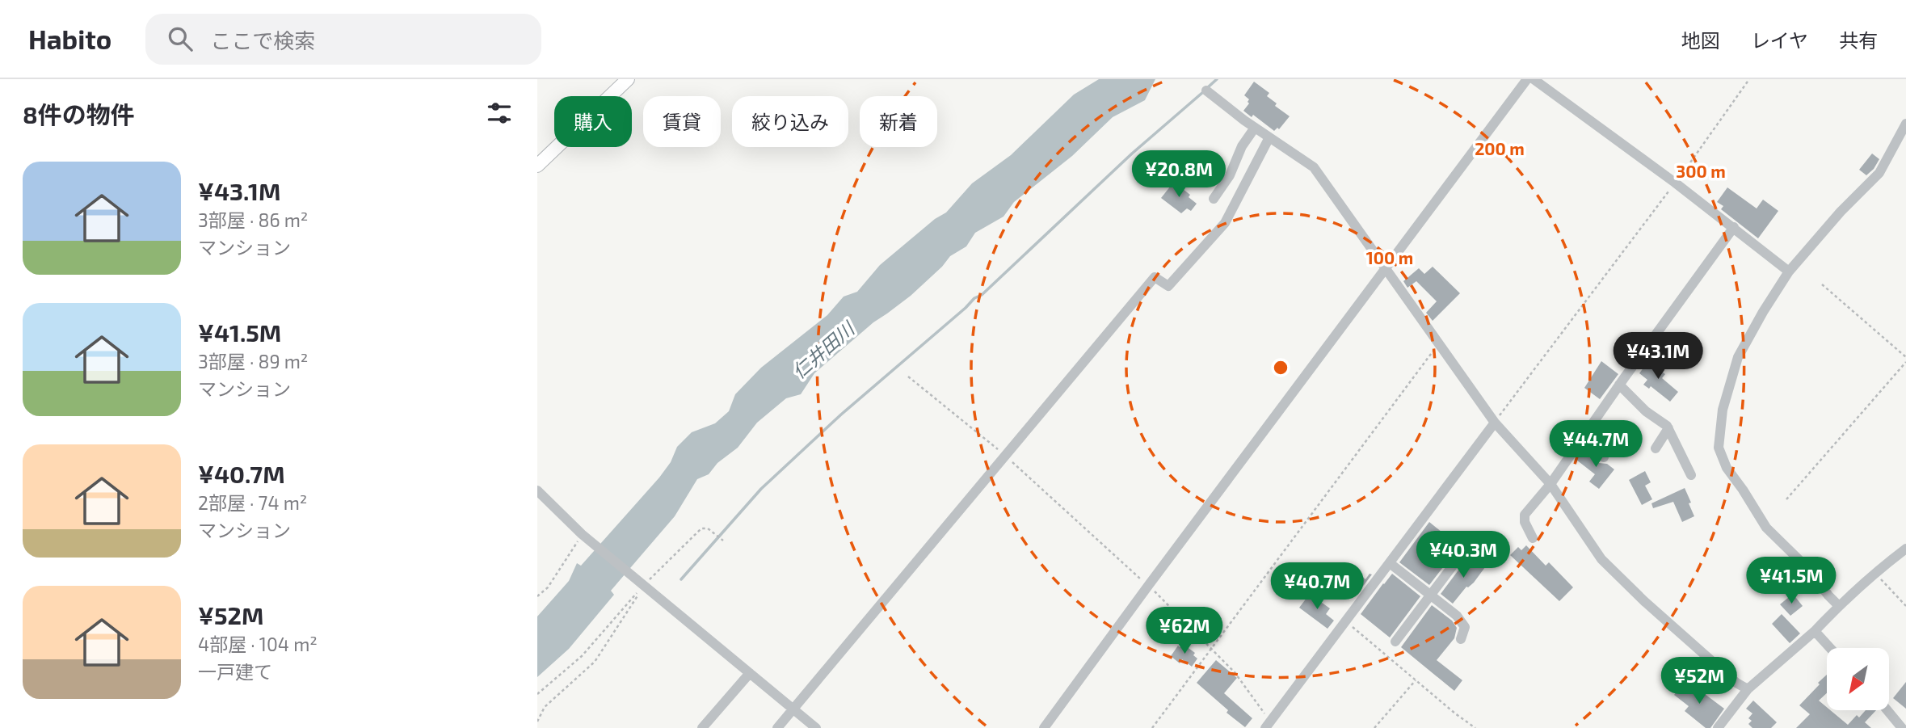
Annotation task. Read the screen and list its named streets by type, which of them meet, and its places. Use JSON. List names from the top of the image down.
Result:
{
  "water": ["仁井田川"],
  "north": "bottom left",
  "page": {
    "header": "Habito",
    "search": "ここで検索",
    "nav": ["地図", "レイヤ", "共有"],
    "heading": "8件の物件",
    "chip": [
      "購入",
      "賃貸",
      "絞り込み",
      "新着"
    ],
    "list": [
      {
        "name": "¥43.1M",
        "note": "3部屋 · 86 m² · マンション"
      },
      {
        "name": "¥41.5M",
        "note": "3部屋 · 89 m² · マンション"
      },
      {
        "name": "¥40.7M",
        "note": "2部屋 · 74 m² · マンション"
      },
      {
        "name": "¥52M",
        "note": "4部屋 · 104 m² · 一戸建て"
      }
    ],
    "price": [
      "¥20.8M",
      "¥43.1M",
      "¥44.7M",
      "¥40.3M",
      "¥41.5M",
      "¥40.7M",
      "¥62M",
      "¥52M"
    ]
  },
  "rings": ["200 m", "300 m", "100 m"]
}
